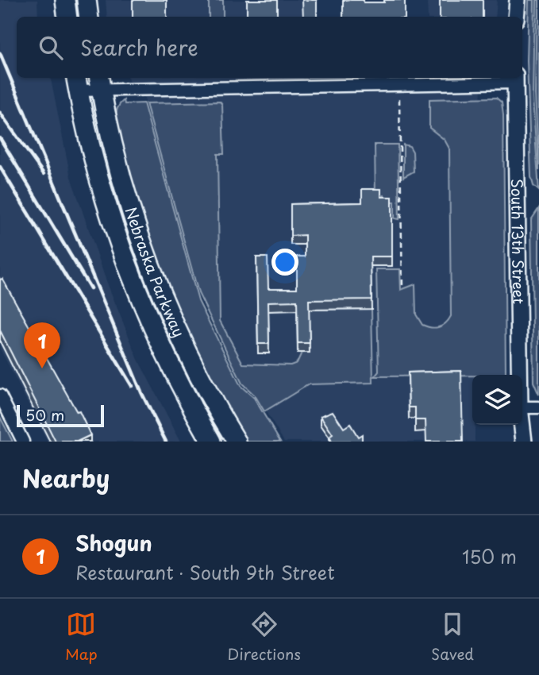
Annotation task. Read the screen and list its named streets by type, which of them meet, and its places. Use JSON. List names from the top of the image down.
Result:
{
  "streets": {
    "main road": ["South 13th Street", "Nebraska Parkway"]
  },
  "scale_bar": "50 m",
  "page": {
    "search": "Search here",
    "pins": "1",
    "scale": "50 m",
    "heading": "Nearby",
    "list": [
      {
        "mark": "1",
        "name": "Shogun",
        "note": "Restaurant · South 9th Street",
        "value": "150 m"
      }
    ],
    "nav": ["Map", "Directions", "Saved"]
  }
}
